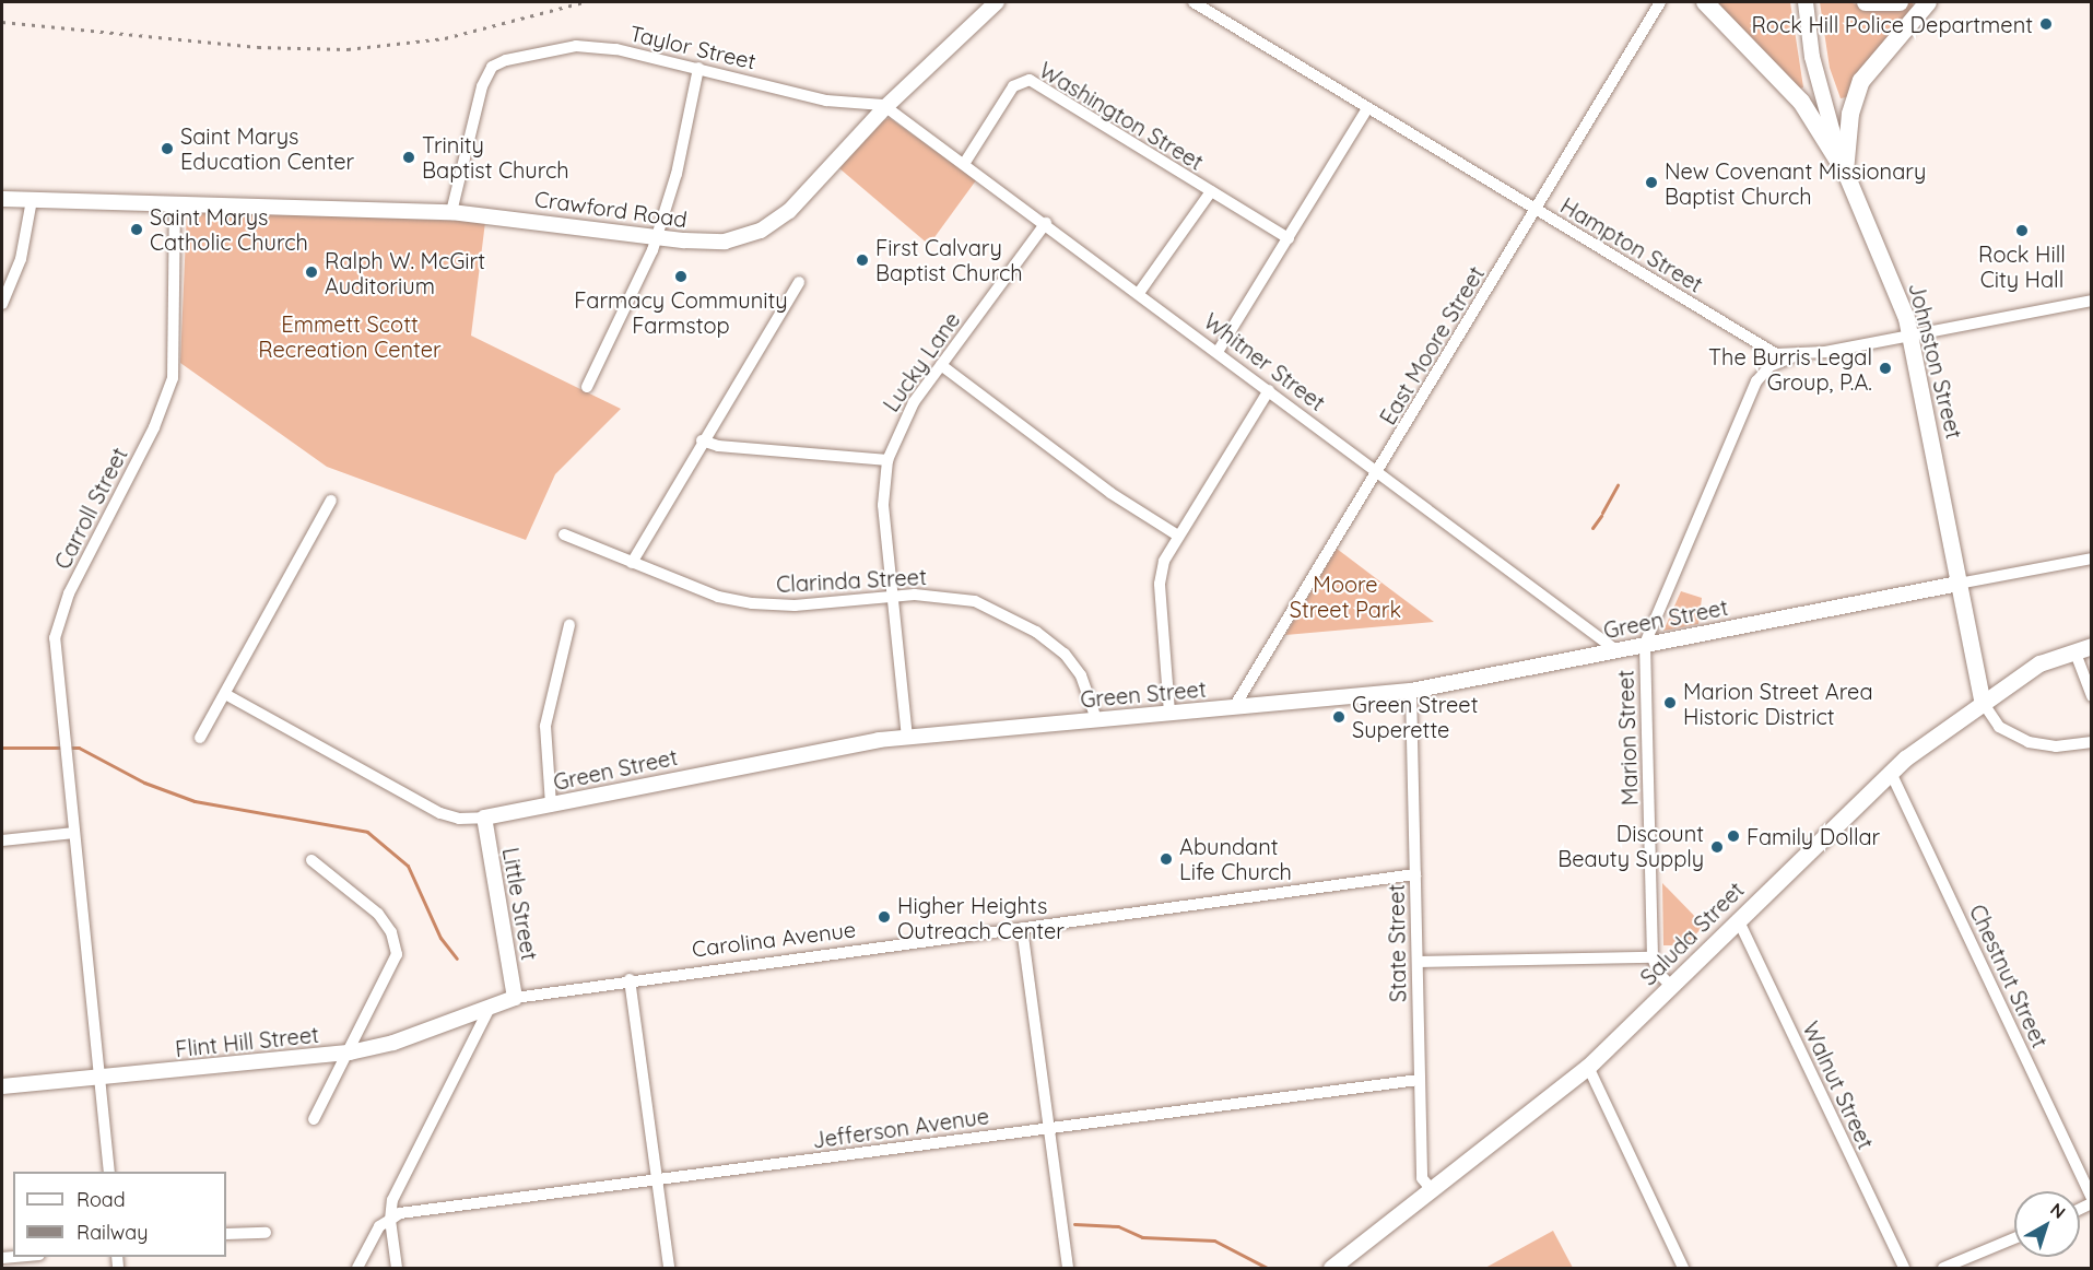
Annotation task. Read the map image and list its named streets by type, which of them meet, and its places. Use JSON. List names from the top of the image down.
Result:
{
  "streets": {
    "main road": ["Johnston Street", "Saluda Street"],
    "street": [
      "Taylor Street",
      "Washington Street",
      "Crawford Road",
      "Hampton Street",
      "East Moore Street",
      "Lucky Lane",
      "Whitner Street",
      "Carroll Street",
      "Clarinda Street",
      "Green Street",
      "Marion Street",
      "Little Street",
      "Carolina Avenue",
      "State Street",
      "Chestnut Street",
      "Flint Hill Street",
      "Walnut Street",
      "Jefferson Avenue"
    ]
  },
  "crossings": [
    ["Taylor Street", "Crawford Road"],
    ["Taylor Street", "Whitner Street"],
    ["Washington Street", "Whitner Street"],
    ["Crawford Road", "Whitner Street"],
    ["Crawford Road", "Carroll Street"],
    ["Hampton Street", "East Moore Street"],
    ["Hampton Street", "Johnston Street"],
    ["Hampton Street", "Marion Street"],
    ["East Moore Street", "Whitner Street"],
    ["East Moore Street", "Green Street"],
    ["Johnston Street", "Green Street"],
    ["Johnston Street", "Saluda Street"],
    ["Lucky Lane", "Whitner Street"],
    ["Lucky Lane", "Clarinda Street"],
    ["Lucky Lane", "Green Street"],
    ["Whitner Street", "Green Street"],
    ["Carroll Street", "Flint Hill Street"],
    ["Clarinda Street", "Green Street"],
    ["Green Street", "Marion Street"],
    ["Green Street", "Little Street"],
    ["Green Street", "State Street"],
    ["Little Street", "Carolina Avenue"],
    ["Saluda Street", "State Street"],
    ["Saluda Street", "Chestnut Street"],
    ["Saluda Street", "Walnut Street"],
    ["Carolina Avenue", "State Street"],
    ["Carolina Avenue", "Flint Hill Street"],
    ["State Street", "Jefferson Avenue"]
  ],
  "parks": ["Emmett Scott Recreation Center", "Moore Street Park"],
  "places": [
    "Rock Hill Police Department",
    "Saint Marys Education Center",
    "Trinity Baptist Church",
    "New Covenant Missionary Baptist Church",
    "Saint Marys Catholic Church",
    "Rock Hill City Hall",
    "First Calvary Baptist Church",
    "Ralph W. McGirt Auditorium",
    "Farmacy Community Farmstop",
    "The Burris Legal Group, P.A.",
    "Marion Street Area Historic District",
    "Green Street Superette",
    "Family Dollar",
    "Discount Beauty Supply",
    "Abundant Life Church",
    "Higher Heights Outreach Center"
  ],
  "legend": ["Road", "Railway"],
  "north": "top right"
}
